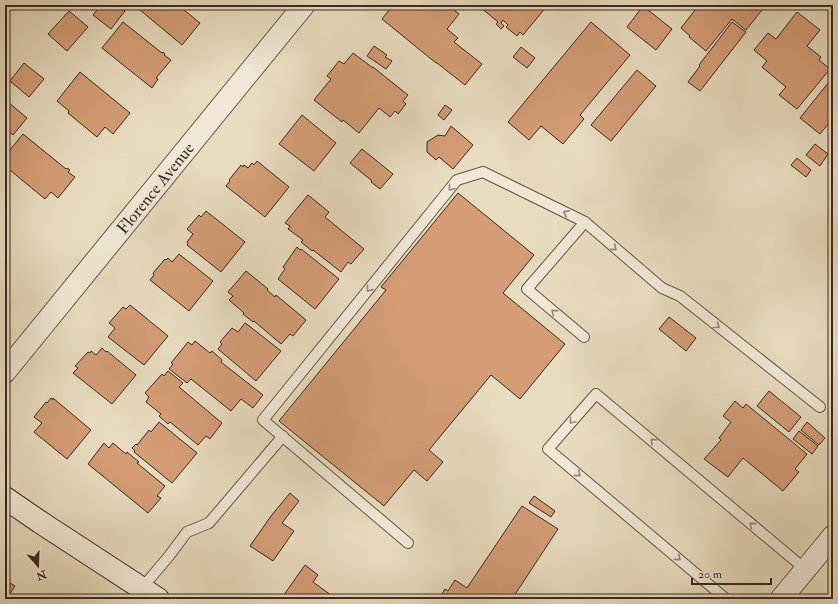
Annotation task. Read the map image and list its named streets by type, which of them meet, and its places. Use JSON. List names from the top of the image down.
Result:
{
  "streets": {
    "street": ["Florence Avenue"]
  },
  "scale_bar": "20 m",
  "north": "bottom"
}
